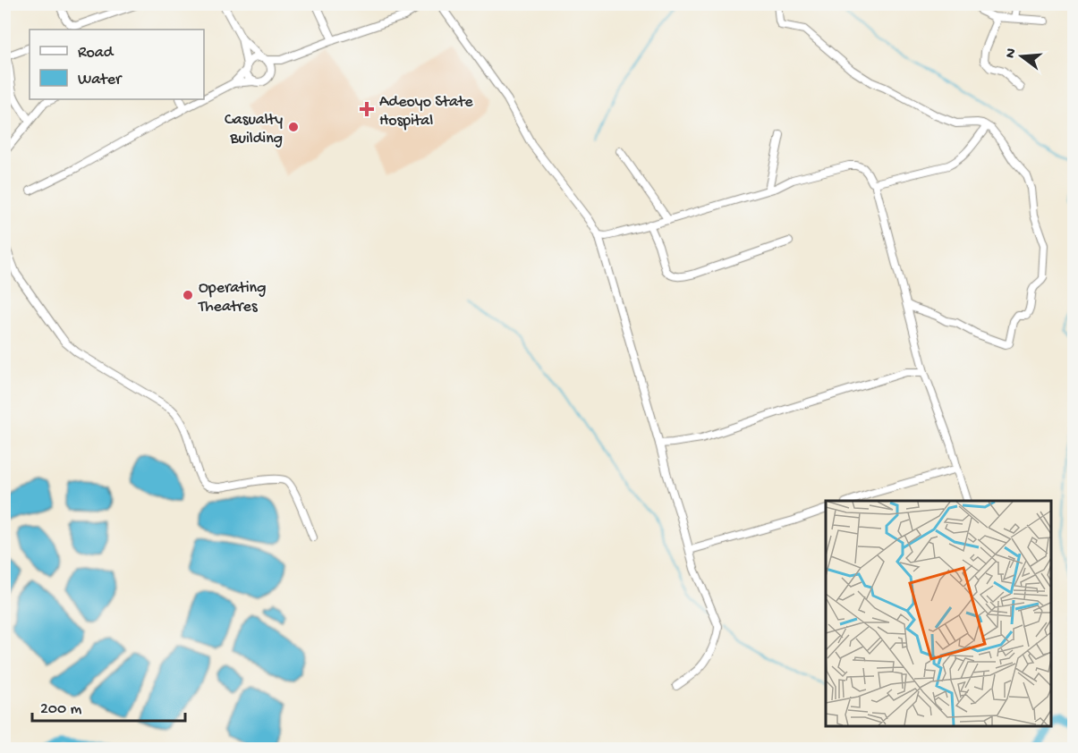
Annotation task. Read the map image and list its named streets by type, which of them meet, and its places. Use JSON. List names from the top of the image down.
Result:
{
  "places": {
    "health": ["Adeoyo State Hospital"],
    "other": ["Casualty Building", "Operating Theatres"]
  },
  "legend": ["Road", "Water"],
  "scale_bar": "200 m",
  "north": "left"
}
